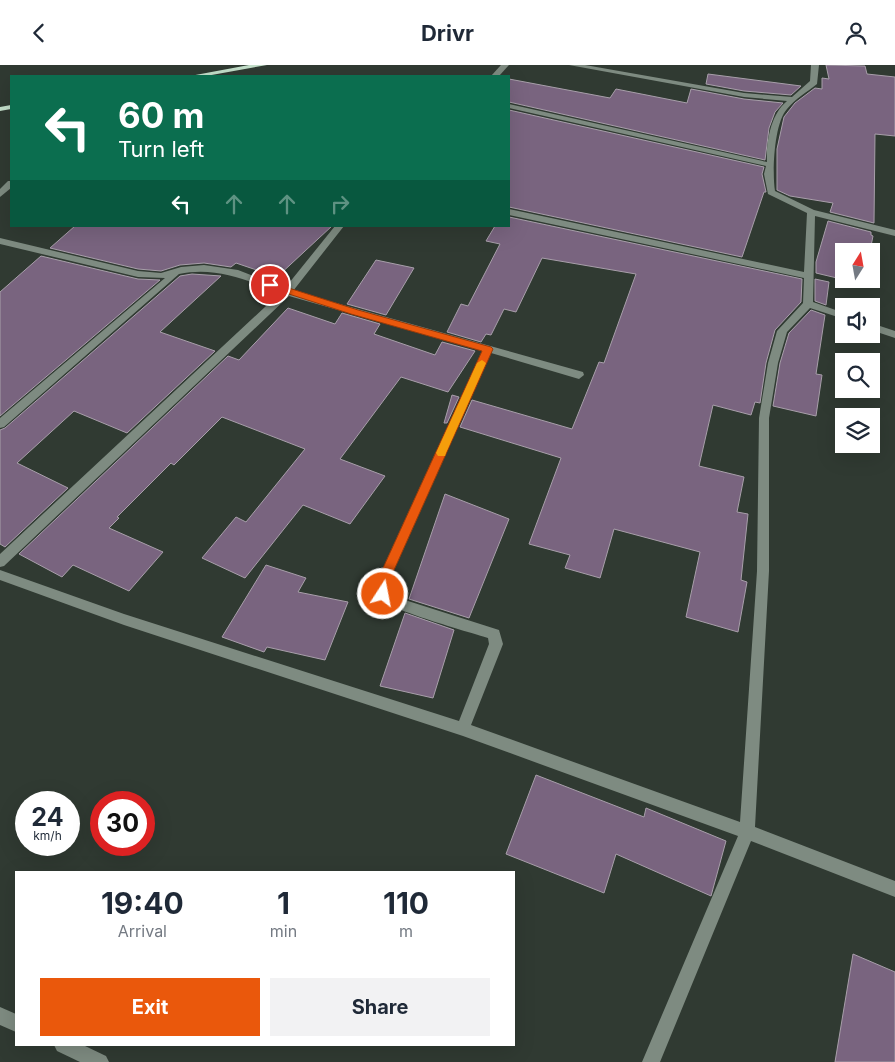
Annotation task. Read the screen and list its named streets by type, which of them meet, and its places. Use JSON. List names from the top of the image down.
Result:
{
  "north": "top",
  "page": {
    "header": "Drivr",
    "turn": ["60 m", "Turn left"],
    "speed": "24 km/h",
    "limit": "30",
    "eta": [
      "19:40",
      "Arrival",
      "1",
      "min",
      "110",
      "m"
    ],
    "buttons": ["Exit", "Share"]
  }
}
